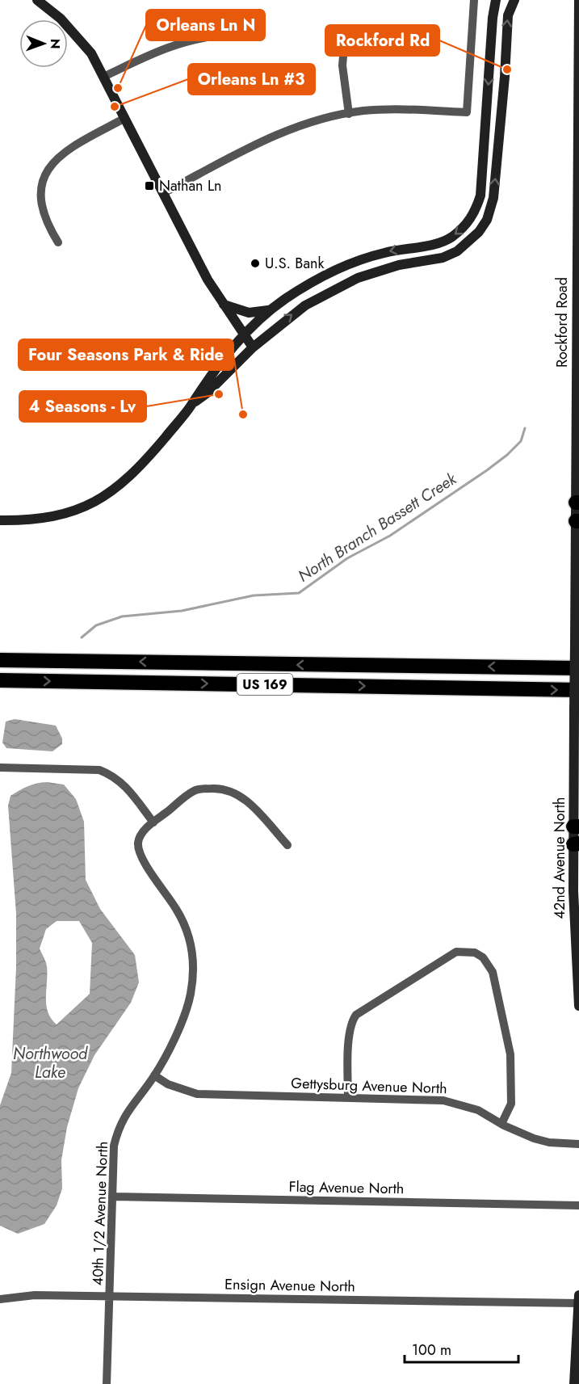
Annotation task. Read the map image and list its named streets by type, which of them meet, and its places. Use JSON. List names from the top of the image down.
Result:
{
  "streets": {
    "highway": ["US 169"],
    "street": [
      "Rockford Road",
      "42nd Avenue North",
      "Gettysburg Avenue North",
      "Flag Avenue North",
      "40th 1/2 Avenue North",
      "Ensign Avenue North"
    ]
  },
  "crossings": [
    ["Rockford Road", "42nd Avenue North"],
    ["Gettysburg Avenue North", "40th 1/2 Avenue North"],
    ["Flag Avenue North", "40th 1/2 Avenue North"],
    ["40th 1/2 Avenue North", "Ensign Avenue North"]
  ],
  "water": ["North Branch Bassett Creek", "Northwood Lake"],
  "places": {
    "other": [
      "Rockford Rd",
      "Orleans Ln N",
      "Orleans Ln #3",
      "U.S. Bank",
      "4 Seasons - Lv",
      "Four Seasons Park & Ride"
    ],
    "transit": ["Nathan Ln"]
  },
  "scale_bar": "100 m",
  "north": "right"
}
